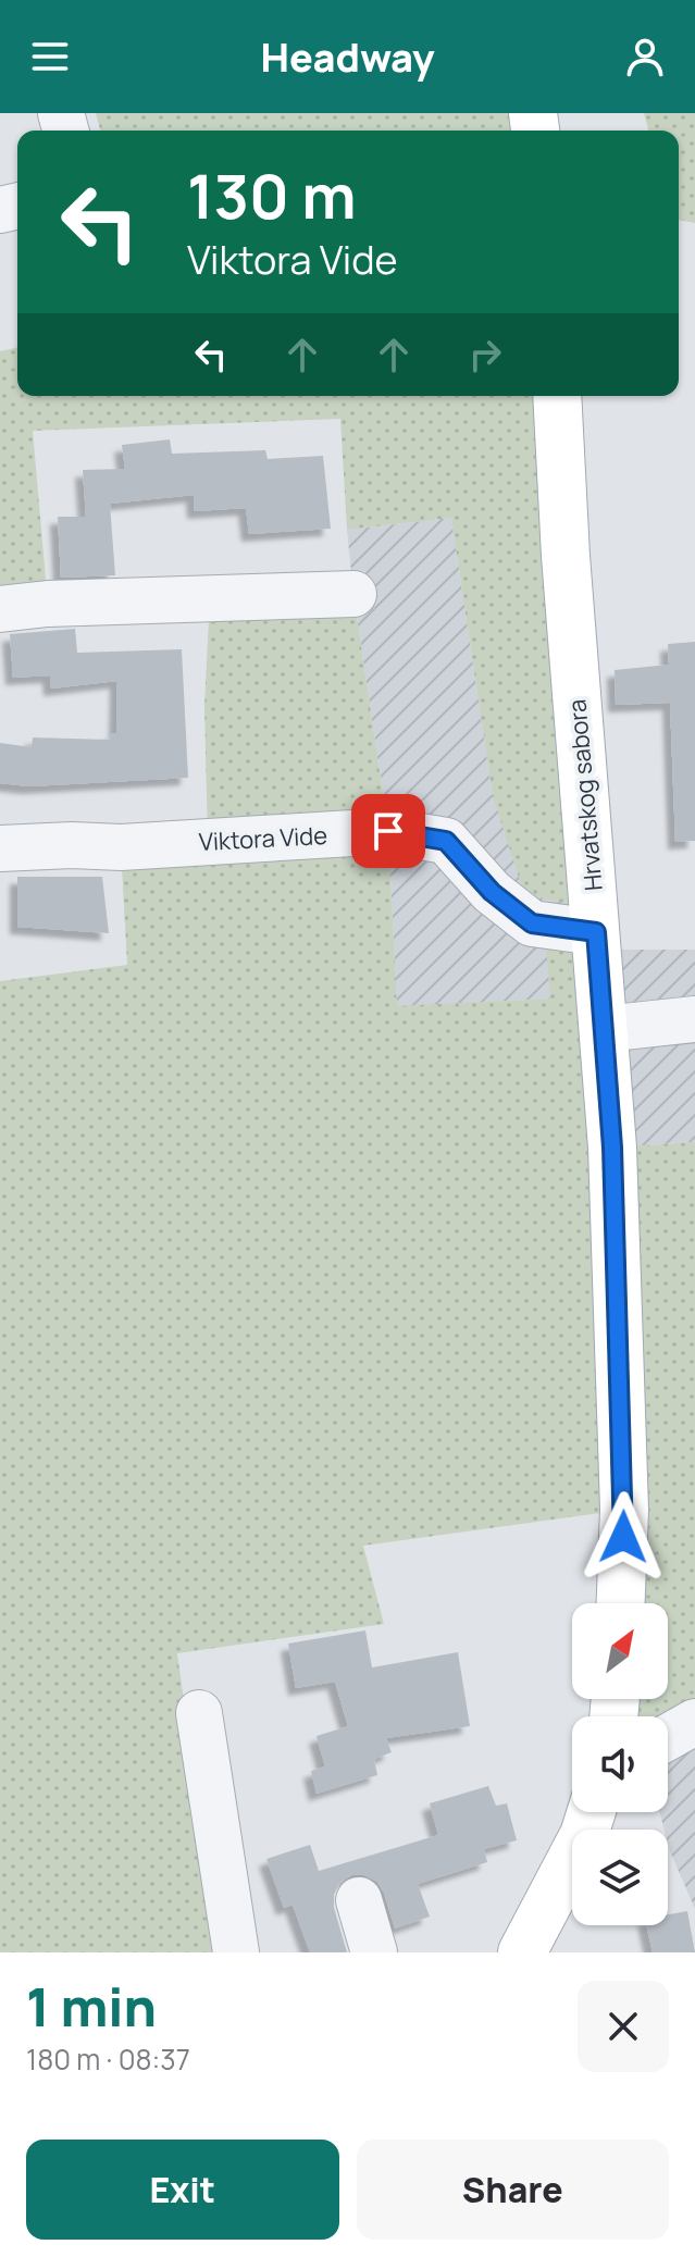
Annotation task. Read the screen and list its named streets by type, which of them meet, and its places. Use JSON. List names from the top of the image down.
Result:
{
  "streets": {
    "main road": ["Hrvatskog sabora"],
    "street": ["Viktora Vide"]
  },
  "crossings": [
    ["Hrvatskog sabora", "Viktora Vide"]
  ],
  "north": "top right",
  "page": {
    "header": "Headway",
    "turn": ["130 m", "Viktora Vide"],
    "heading": ["1 min", "180 m · 08:37"],
    "buttons": ["Exit", "Share"]
  }
}
